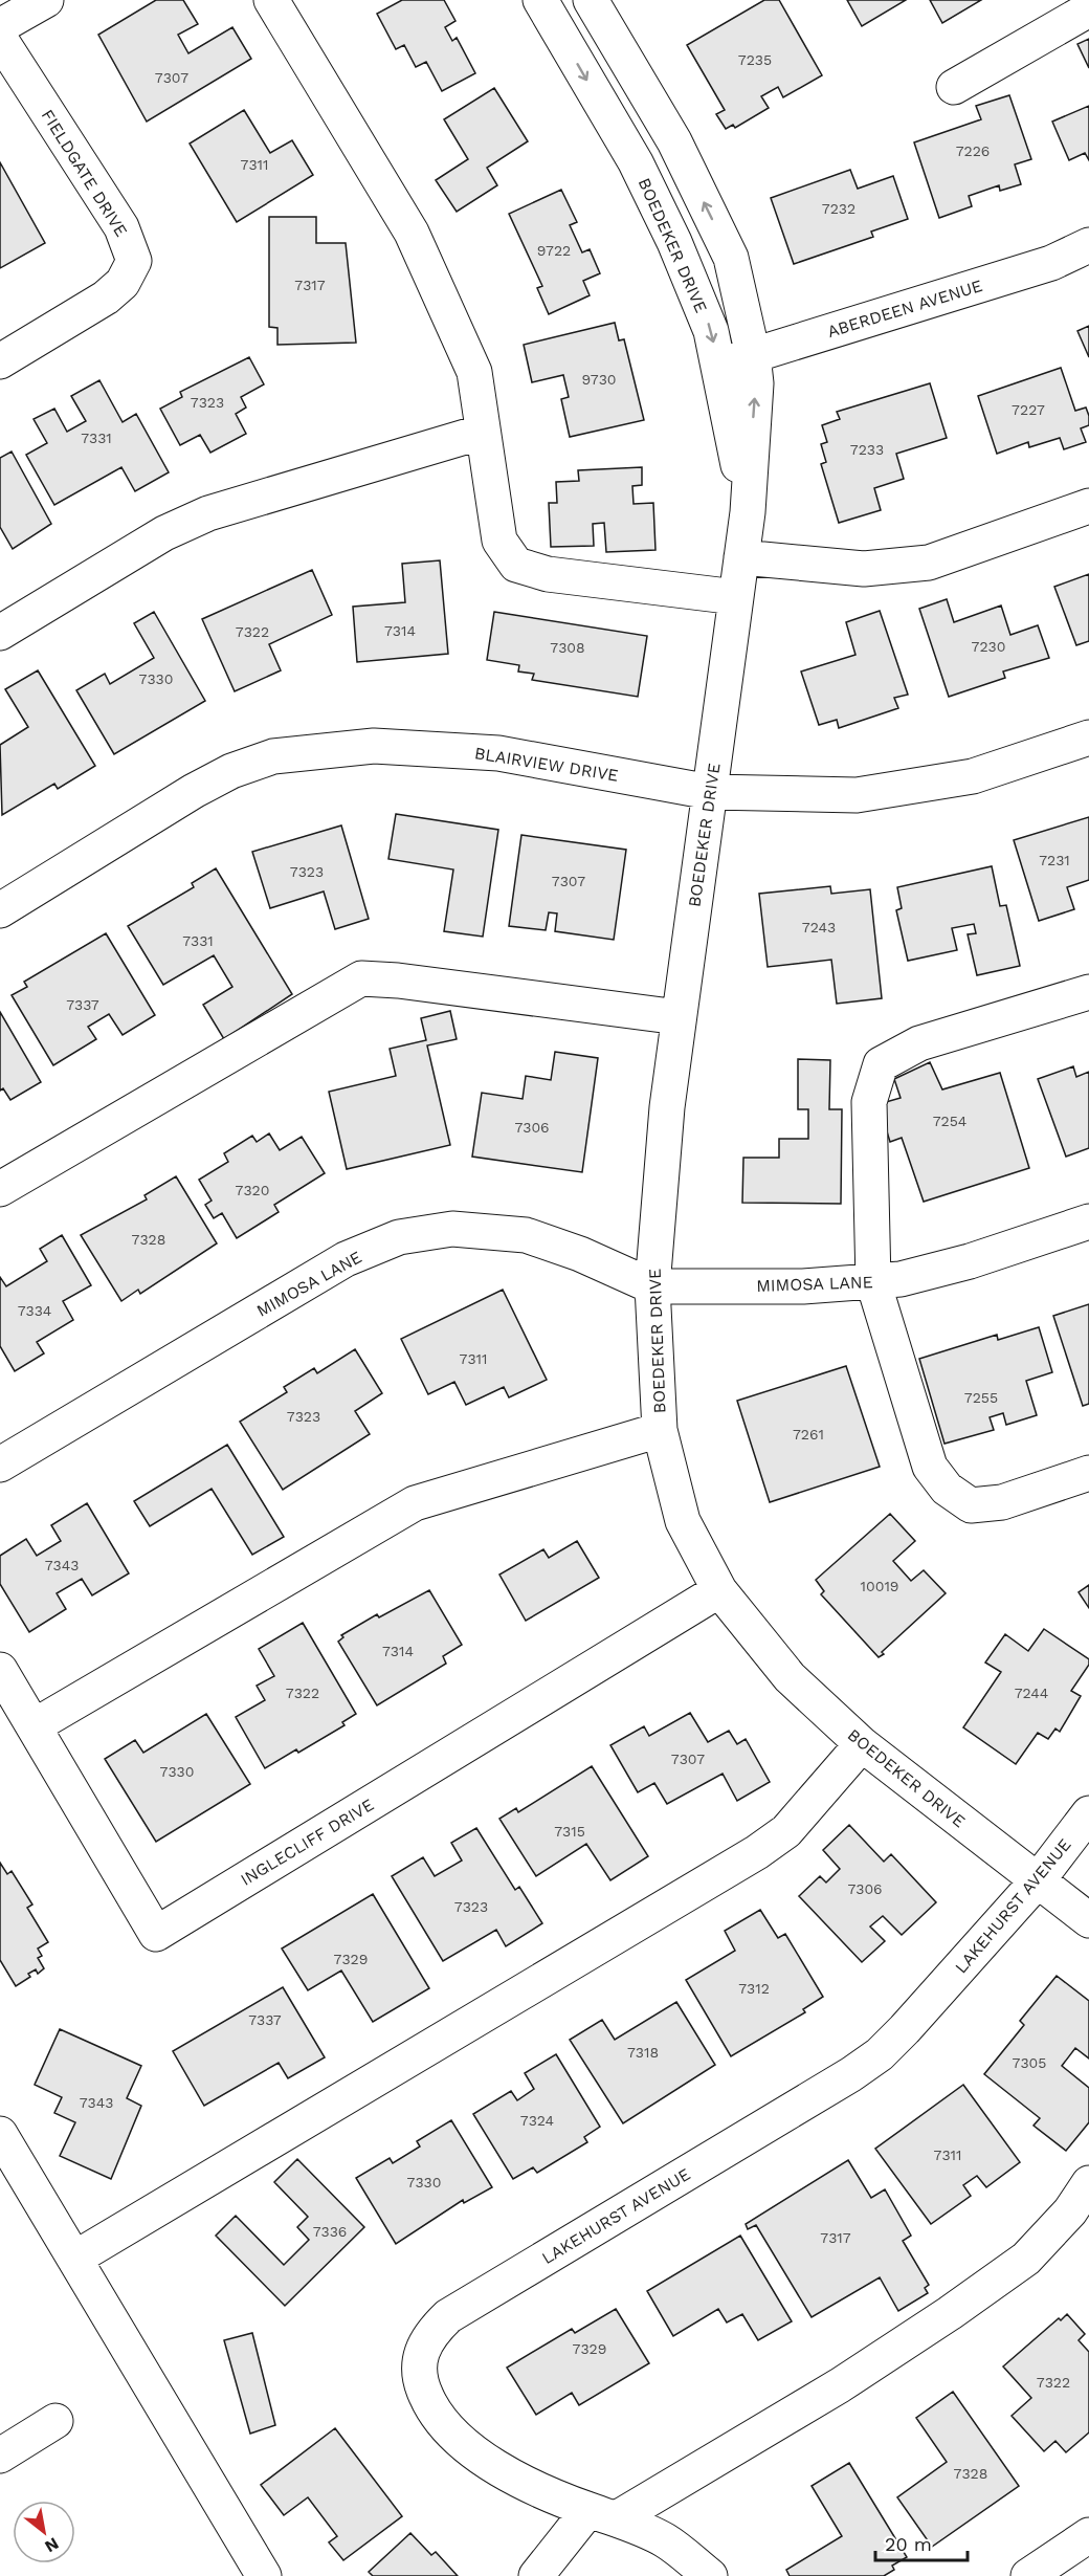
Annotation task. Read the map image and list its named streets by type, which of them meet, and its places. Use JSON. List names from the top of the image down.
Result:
{
  "streets": {
    "street": [
      "FIELDGATE DRIVE",
      "BOEDEKER DRIVE",
      "ABERDEEN AVENUE",
      "BLAIRVIEW DRIVE",
      "MIMOSA LANE",
      "INGLECLIFF DRIVE",
      "LAKEHURST AVENUE"
    ]
  },
  "crossings": [
    ["BOEDEKER DRIVE", "ABERDEEN AVENUE"],
    ["BOEDEKER DRIVE", "BLAIRVIEW DRIVE"],
    ["BOEDEKER DRIVE", "MIMOSA LANE"],
    ["BOEDEKER DRIVE", "INGLECLIFF DRIVE"],
    ["BOEDEKER DRIVE", "LAKEHURST AVENUE"]
  ],
  "house_numbers": [
    "7235",
    "7307",
    "7226",
    "7311",
    "7232",
    "9722",
    "7317",
    "9730",
    "7323",
    "7227",
    "7331",
    "7233",
    "7314",
    "7322",
    "7230",
    "7308",
    "7330",
    "7231",
    "7323",
    "7307",
    "7243",
    "7331",
    "7337",
    "7254",
    "7306",
    "7320",
    "7328",
    "7334",
    "7311",
    "7255",
    "7323",
    "7261",
    "7343",
    "10019",
    "7314",
    "7322",
    "7244",
    "7307",
    "7330",
    "7315",
    "7306",
    "7323",
    "7329",
    "7312",
    "7337",
    "7318",
    "7305",
    "7343",
    "7324",
    "7311",
    "7330",
    "7336",
    "7317",
    "7329",
    "7322",
    "7328"
  ],
  "scale_bar": "20 m",
  "north": "bottom right"
}
